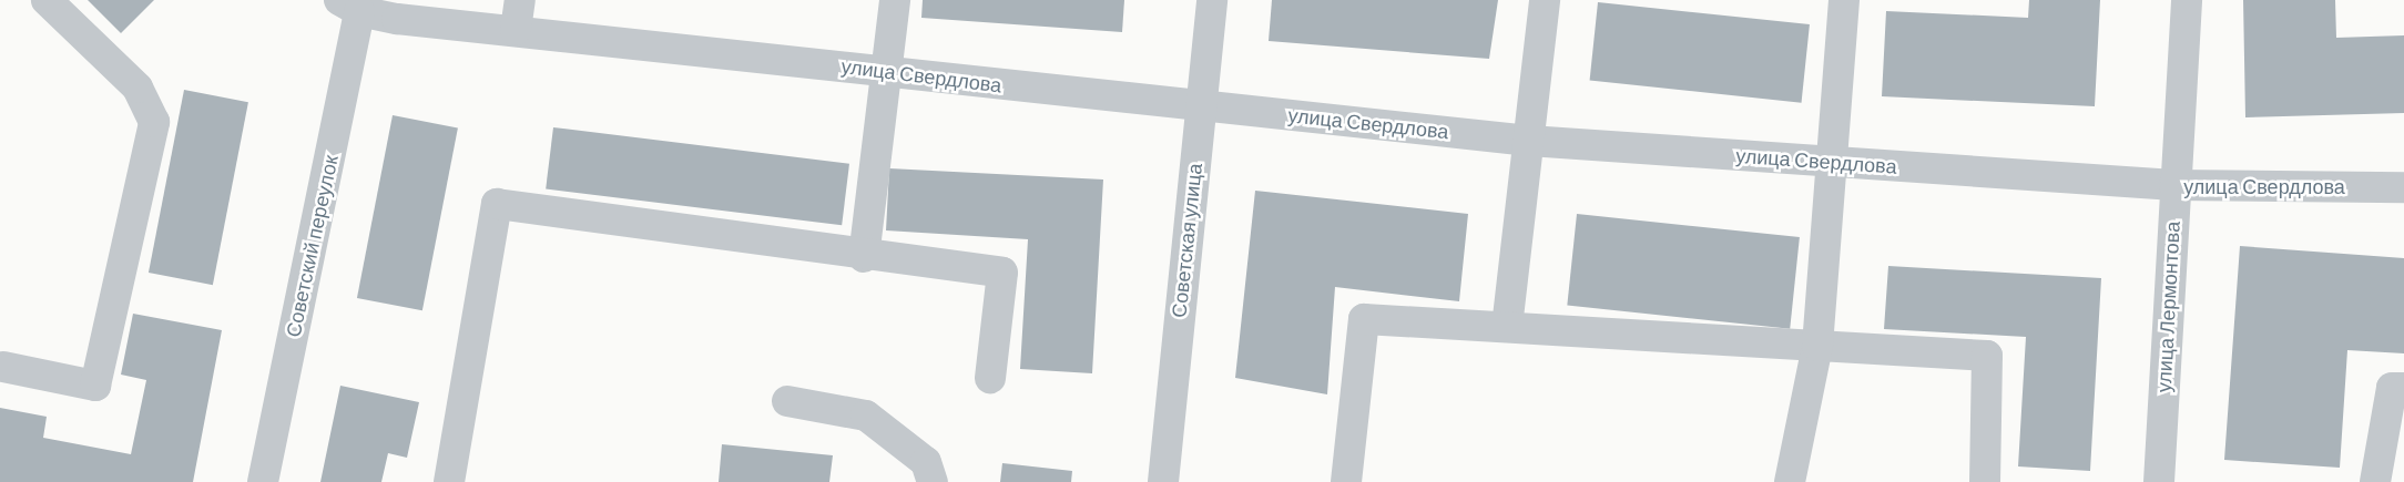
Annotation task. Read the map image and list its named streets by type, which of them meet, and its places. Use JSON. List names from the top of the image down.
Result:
{
  "streets": {
    "street": [
      "улица Свердлова",
      "Советская улица",
      "Советский переулок",
      "улица Лермонтова"
    ]
  },
  "crossings": [
    ["улица Свердлова", "Советская улица"],
    ["улица Свердлова", "Советский переулок"],
    ["улица Свердлова", "улица Лермонтова"]
  ]
}
